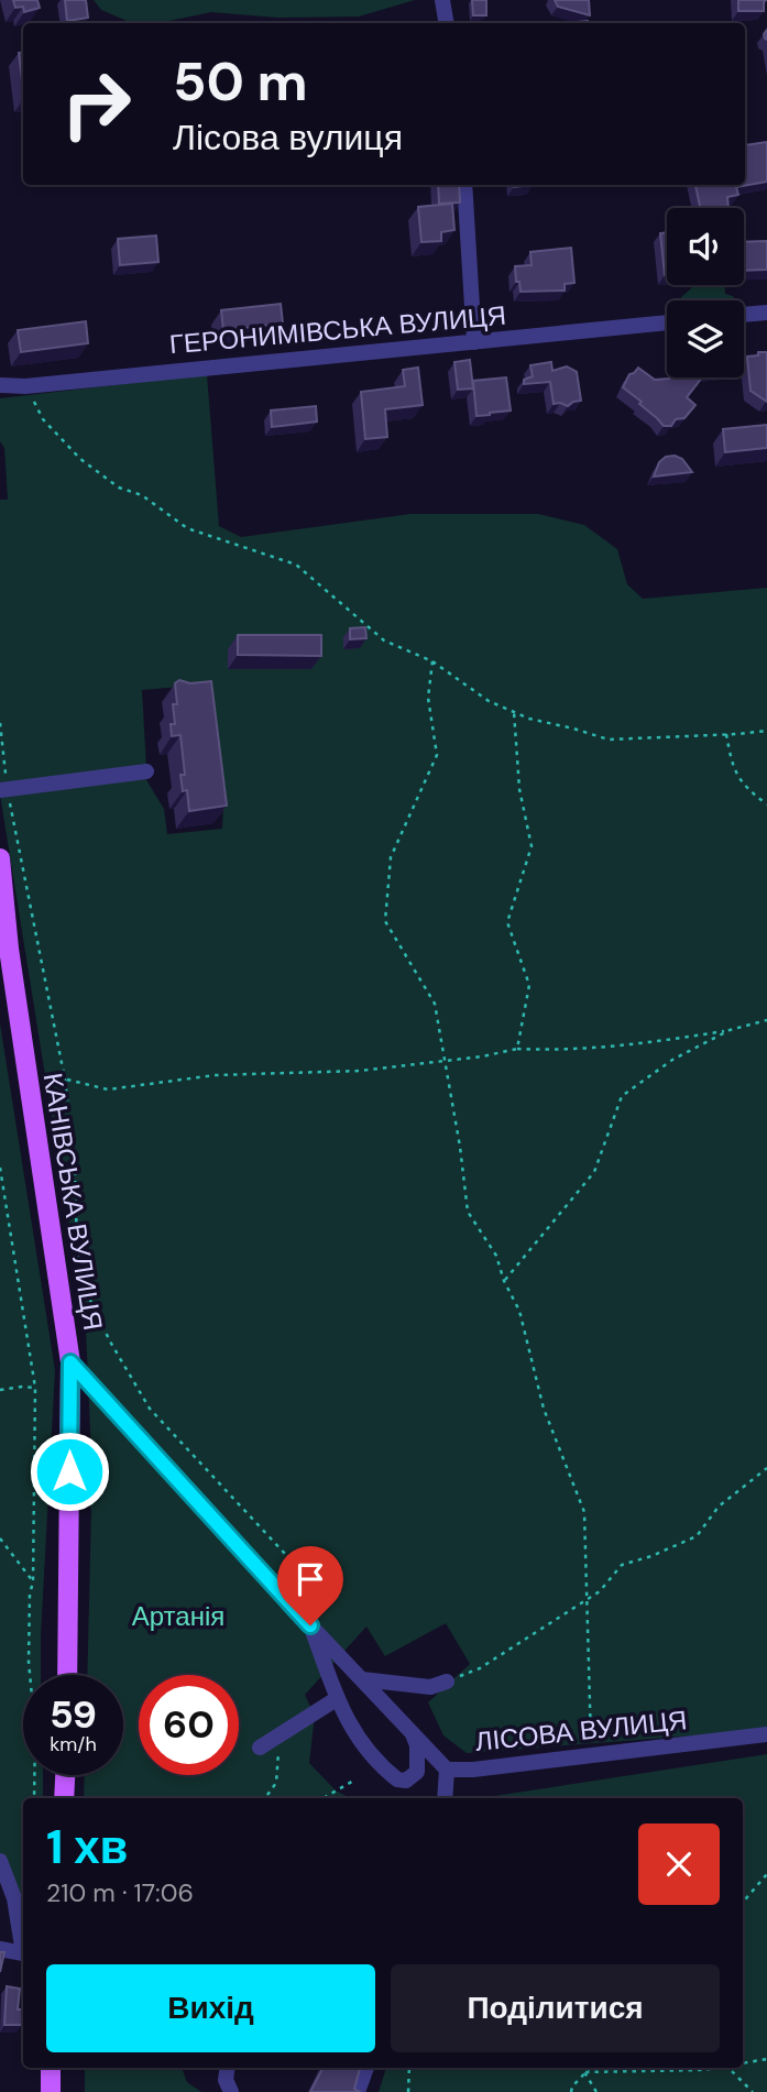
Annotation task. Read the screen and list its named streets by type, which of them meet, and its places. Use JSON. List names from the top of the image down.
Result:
{
  "streets": {
    "main road": ["КАНІВСЬКА ВУЛИЦЯ"],
    "street": ["ГЕРОНИМІВСЬКА ВУЛИЦЯ", "ЛІСОВА ВУЛИЦЯ"]
  },
  "crossings": [
    ["КАНІВСЬКА ВУЛИЦЯ", "ЛІСОВА ВУЛИЦЯ"]
  ],
  "parks": ["Артанія"],
  "page": {
    "turn": ["50 m", "Лісова вулиця"],
    "speed": "59 km/h",
    "limit": "60",
    "heading": ["1 хв", "210 m · 17:06"],
    "buttons": ["Вихід", "Поділитися"]
  }
}
